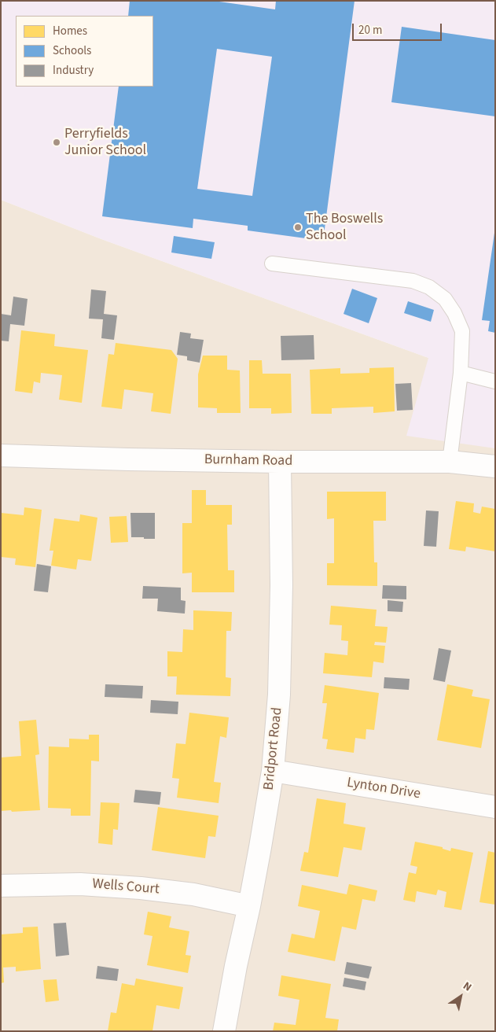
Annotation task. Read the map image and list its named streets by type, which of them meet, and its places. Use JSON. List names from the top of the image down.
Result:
{
  "streets": {
    "street": [
      "Burnham Road",
      "Bridport Road",
      "Lynton Drive",
      "Wells Court"
    ]
  },
  "crossings": [
    ["Burnham Road", "Bridport Road"],
    ["Bridport Road", "Lynton Drive"],
    ["Bridport Road", "Wells Court"]
  ],
  "places": ["Perryfields Junior School", "The Boswells School"],
  "legend": ["Homes", "Schools", "Industry"],
  "scale_bar": "20 m",
  "north": "top right"
}
